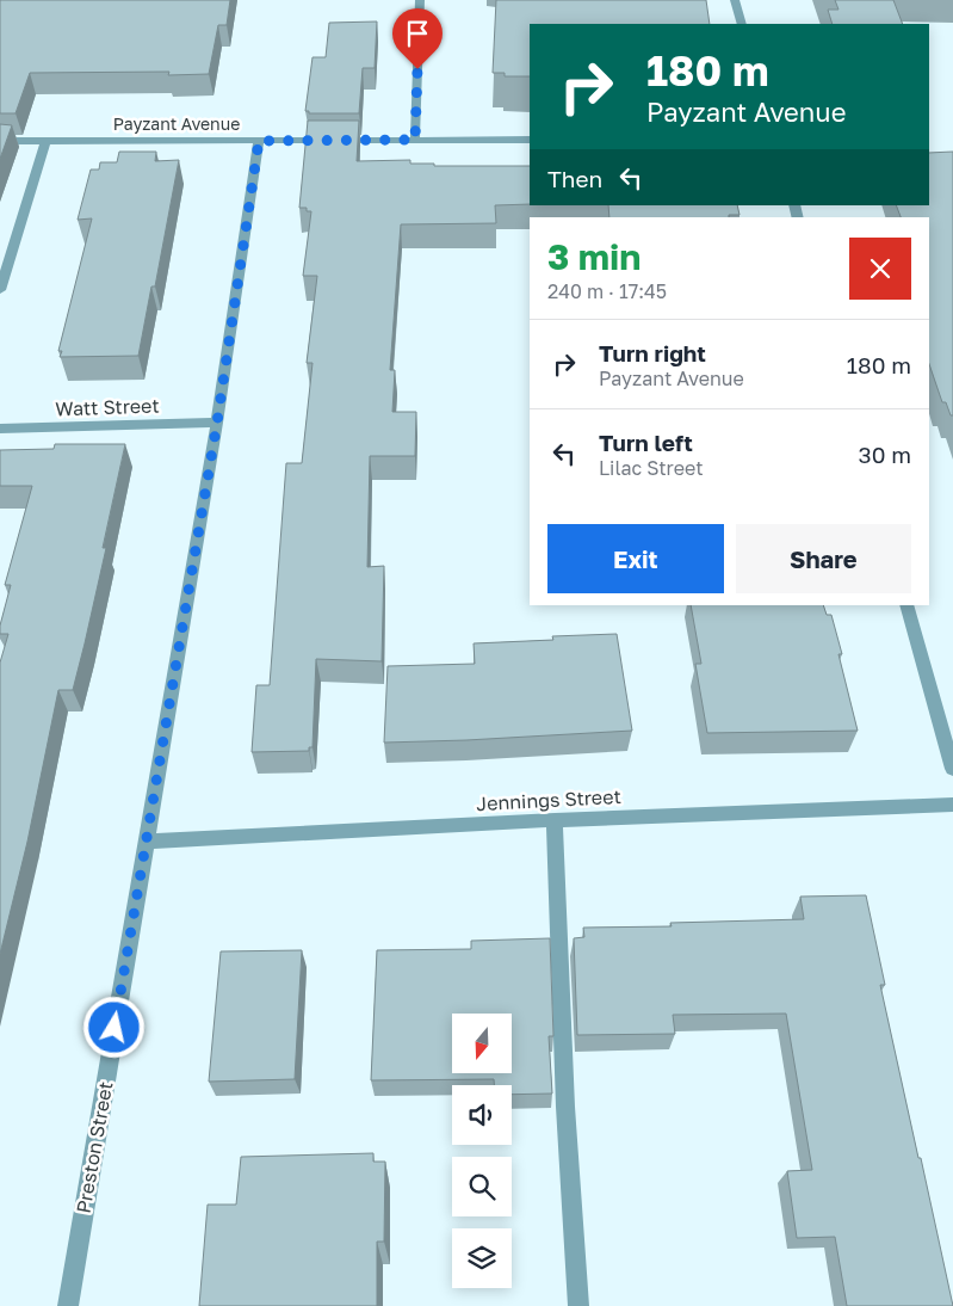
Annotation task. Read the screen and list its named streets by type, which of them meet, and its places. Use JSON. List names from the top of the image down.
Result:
{
  "streets": {
    "street": [
      "Payzant Avenue",
      "Watt Street",
      "Jennings Street",
      "Preston Street"
    ]
  },
  "crossings": [
    ["Payzant Avenue", "Preston Street"],
    ["Watt Street", "Preston Street"],
    ["Jennings Street", "Preston Street"]
  ],
  "north": "bottom",
  "page": {
    "turn": ["180 m", "Payzant Avenue"],
    "then": "Then",
    "heading": ["3 min", "240 m · 17:45"],
    "list": [
      {
        "name": "Turn right",
        "note": "Payzant Avenue",
        "value": "180 m"
      },
      {
        "name": "Turn left",
        "note": "Lilac Street",
        "value": "30 m"
      }
    ],
    "buttons": ["Exit", "Share"]
  }
}
